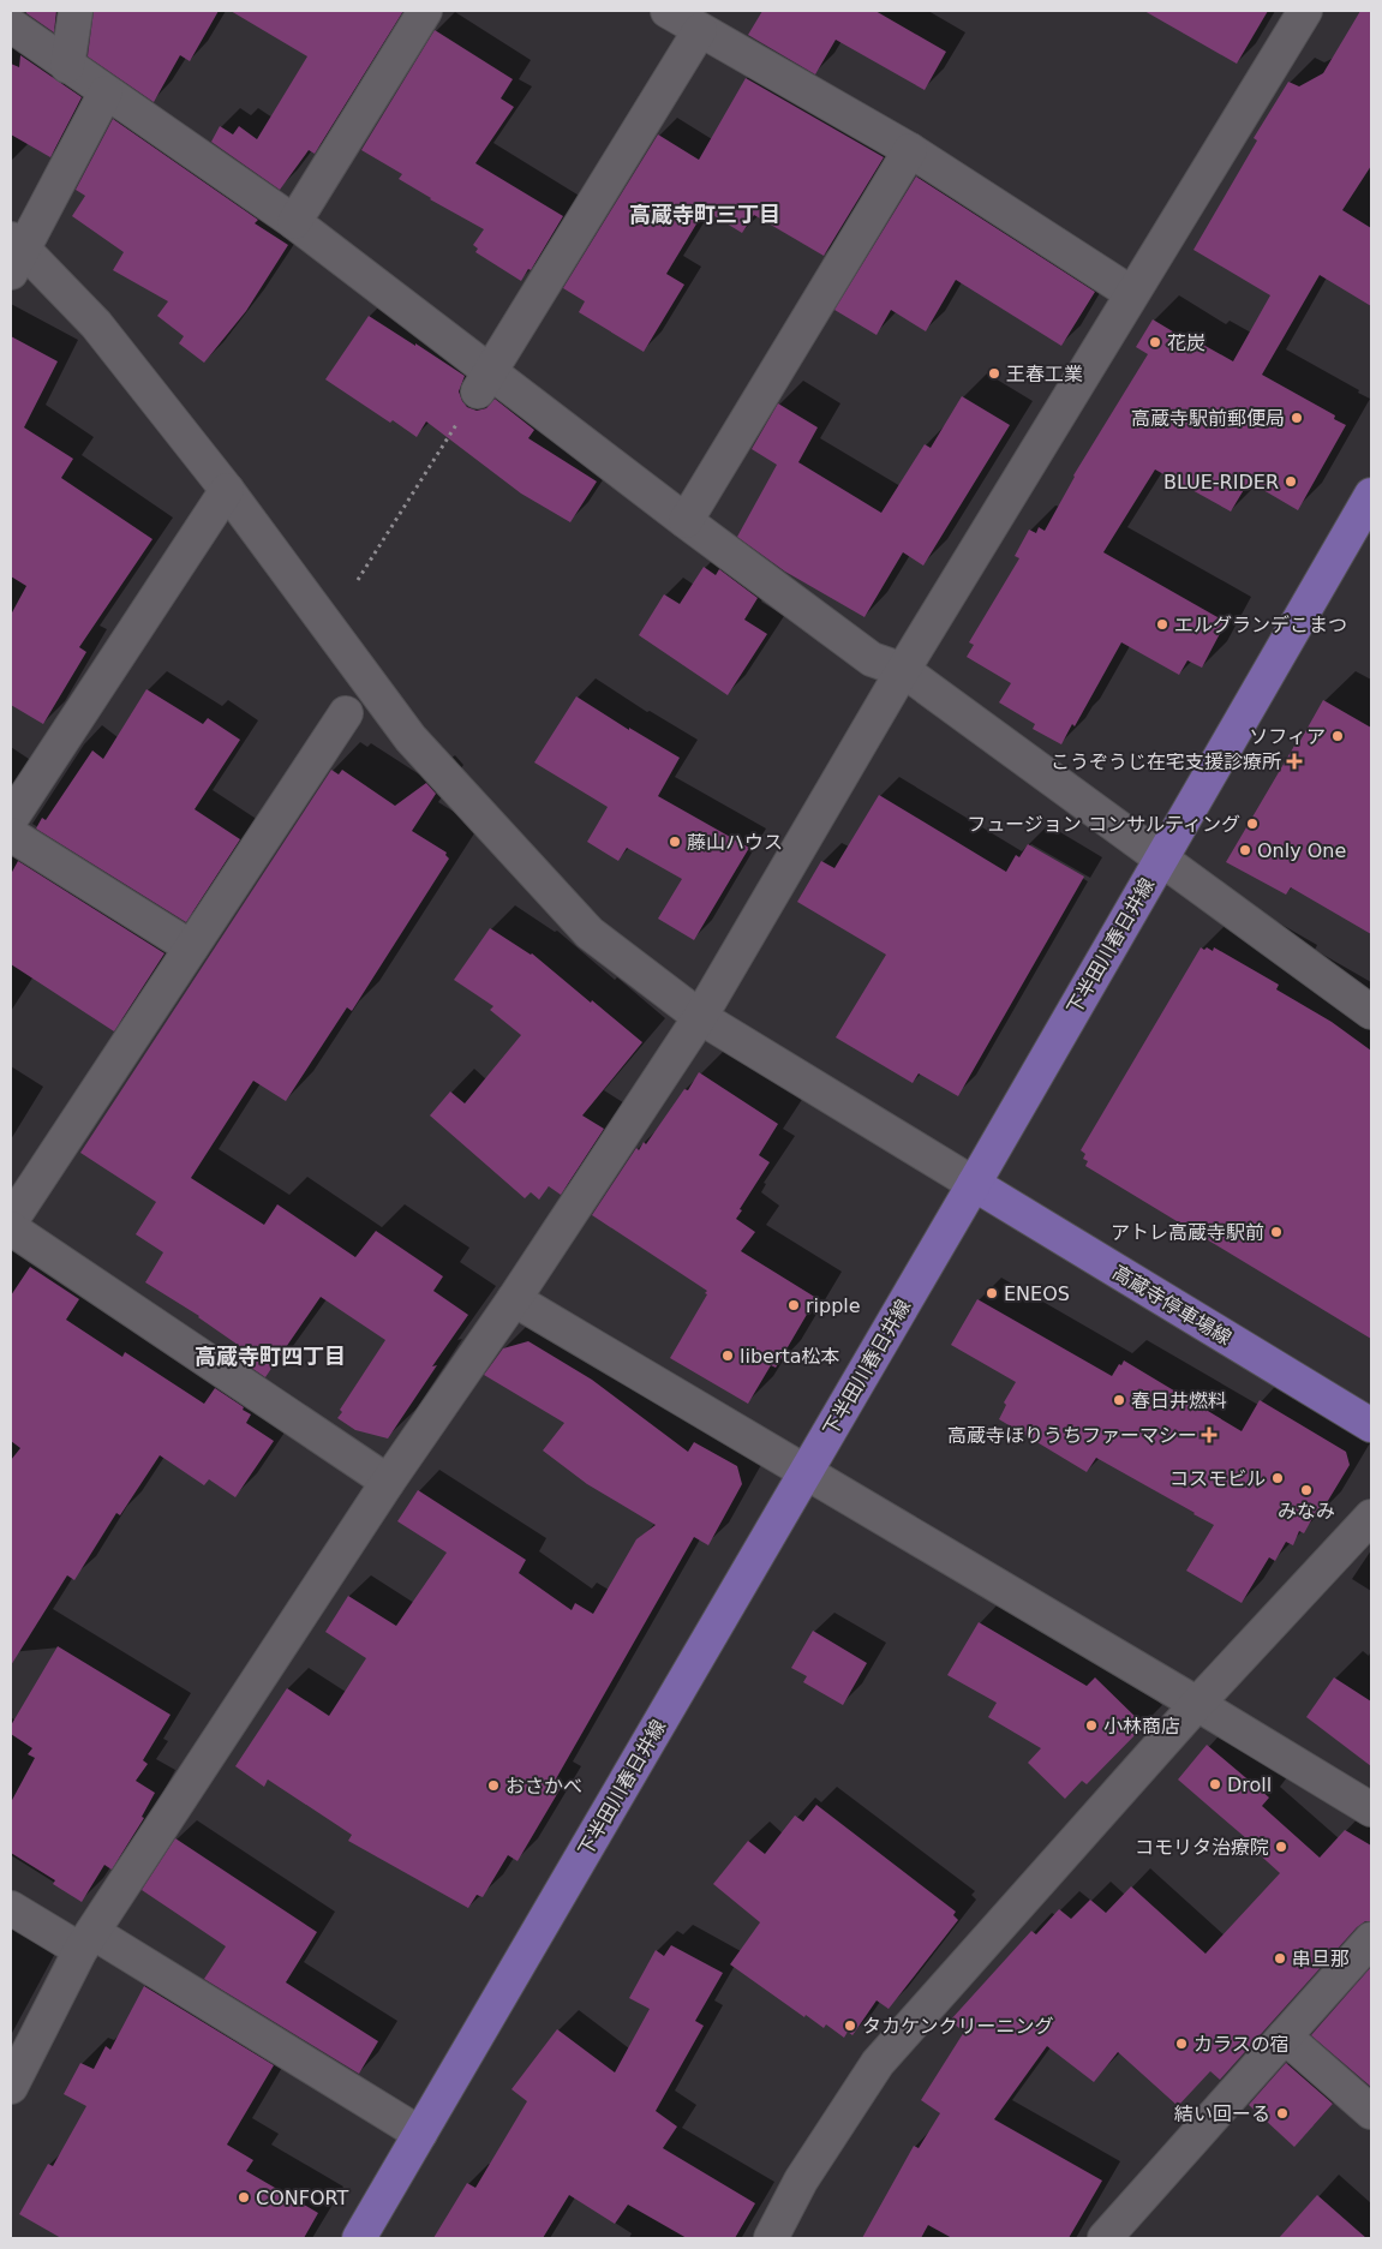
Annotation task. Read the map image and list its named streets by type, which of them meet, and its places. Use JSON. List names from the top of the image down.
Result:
{
  "streets": {
    "main road": ["下半田川春日井線", "高蔵寺停車場線"]
  },
  "crossings": [
    ["下半田川春日井線", "高蔵寺停車場線"]
  ],
  "districts": ["高蔵寺町三丁目", "高蔵寺町四丁目"],
  "places": {
    "other": [
      "花炭",
      "王春工業",
      "高蔵寺駅前郵便局",
      "BLUE-RIDER",
      "エルグランデこまつ",
      "ソフィア",
      "フュージョン コンサルティング",
      "藤山ハウス",
      "Only One",
      "アトレ高蔵寺駅前",
      "ENEOS",
      "ripple",
      "liberta松本",
      "春日井燃料",
      "コスモビル",
      "みなみ",
      "小林商店",
      "Droll",
      "おさかべ",
      "コモリタ治療院",
      "串旦那",
      "タカケンクリーニング",
      "カラスの宿",
      "結い回ーる",
      "CONFORT"
    ],
    "health": ["こうぞうじ在宅支援診療所", "高蔵寺ほりうちファーマシー"]
  }
}
